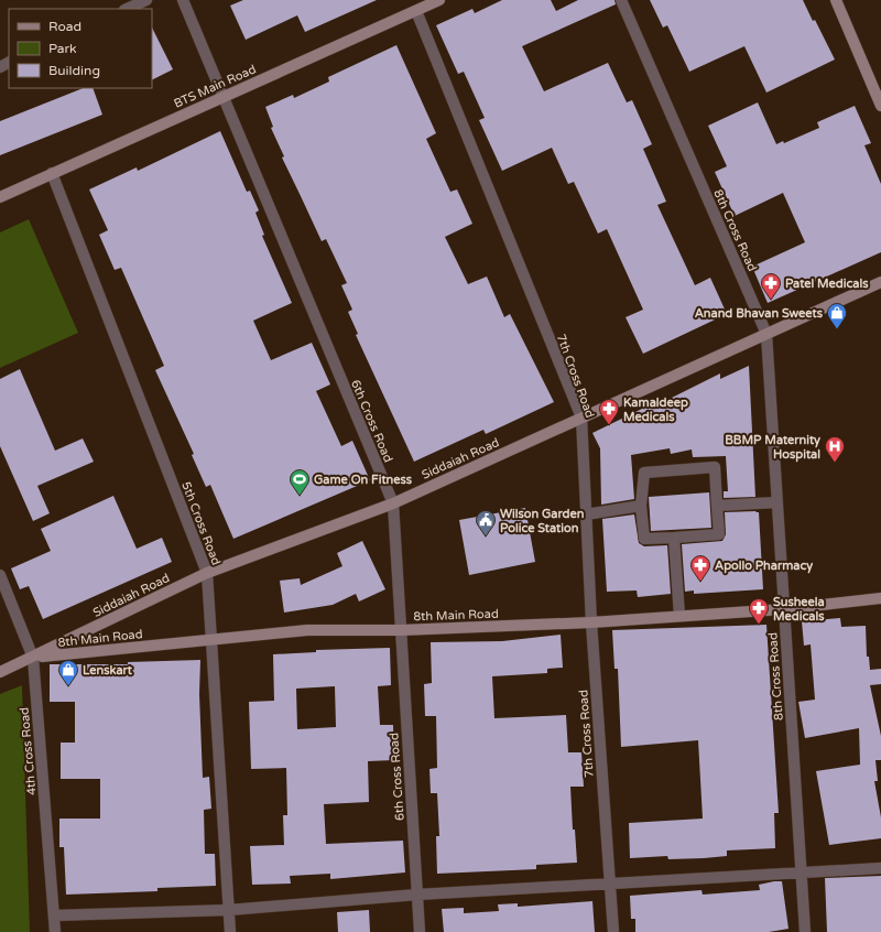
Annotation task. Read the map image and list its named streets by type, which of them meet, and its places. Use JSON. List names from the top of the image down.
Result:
{
  "streets": {
    "street": [
      "BTS Main Road",
      "8th Cross Road",
      "7th Cross Road",
      "6th Cross Road",
      "Siddaiah Road",
      "5th Cross Road",
      "8th Main Road",
      "4th Cross Road"
    ]
  },
  "crossings": [
    ["BTS Main Road", "7th Cross Road"],
    ["BTS Main Road", "6th Cross Road"],
    ["BTS Main Road", "5th Cross Road"],
    ["8th Cross Road", "Siddaiah Road"],
    ["8th Cross Road", "8th Main Road"],
    ["7th Cross Road", "Siddaiah Road"],
    ["7th Cross Road", "8th Main Road"],
    ["6th Cross Road", "Siddaiah Road"],
    ["6th Cross Road", "8th Main Road"],
    ["Siddaiah Road", "5th Cross Road"],
    ["Siddaiah Road", "8th Main Road"],
    ["Siddaiah Road", "4th Cross Road"],
    ["5th Cross Road", "8th Main Road"],
    ["8th Main Road", "4th Cross Road"]
  ],
  "places": {
    "pharmacy": [
      "Patel Medicals",
      "Kamaldeep Medicals",
      "Apollo Pharmacy",
      "Susheela Medicals"
    ],
    "shop": ["Anand Bhavan Sweets", "Lenskart"],
    "hospital": ["BBMP Maternity Hospital"],
    "sports": ["Game On Fitness"],
    "public building": ["Wilson Garden Police Station"]
  },
  "legend": ["Road", "Park", "Building"]
}
